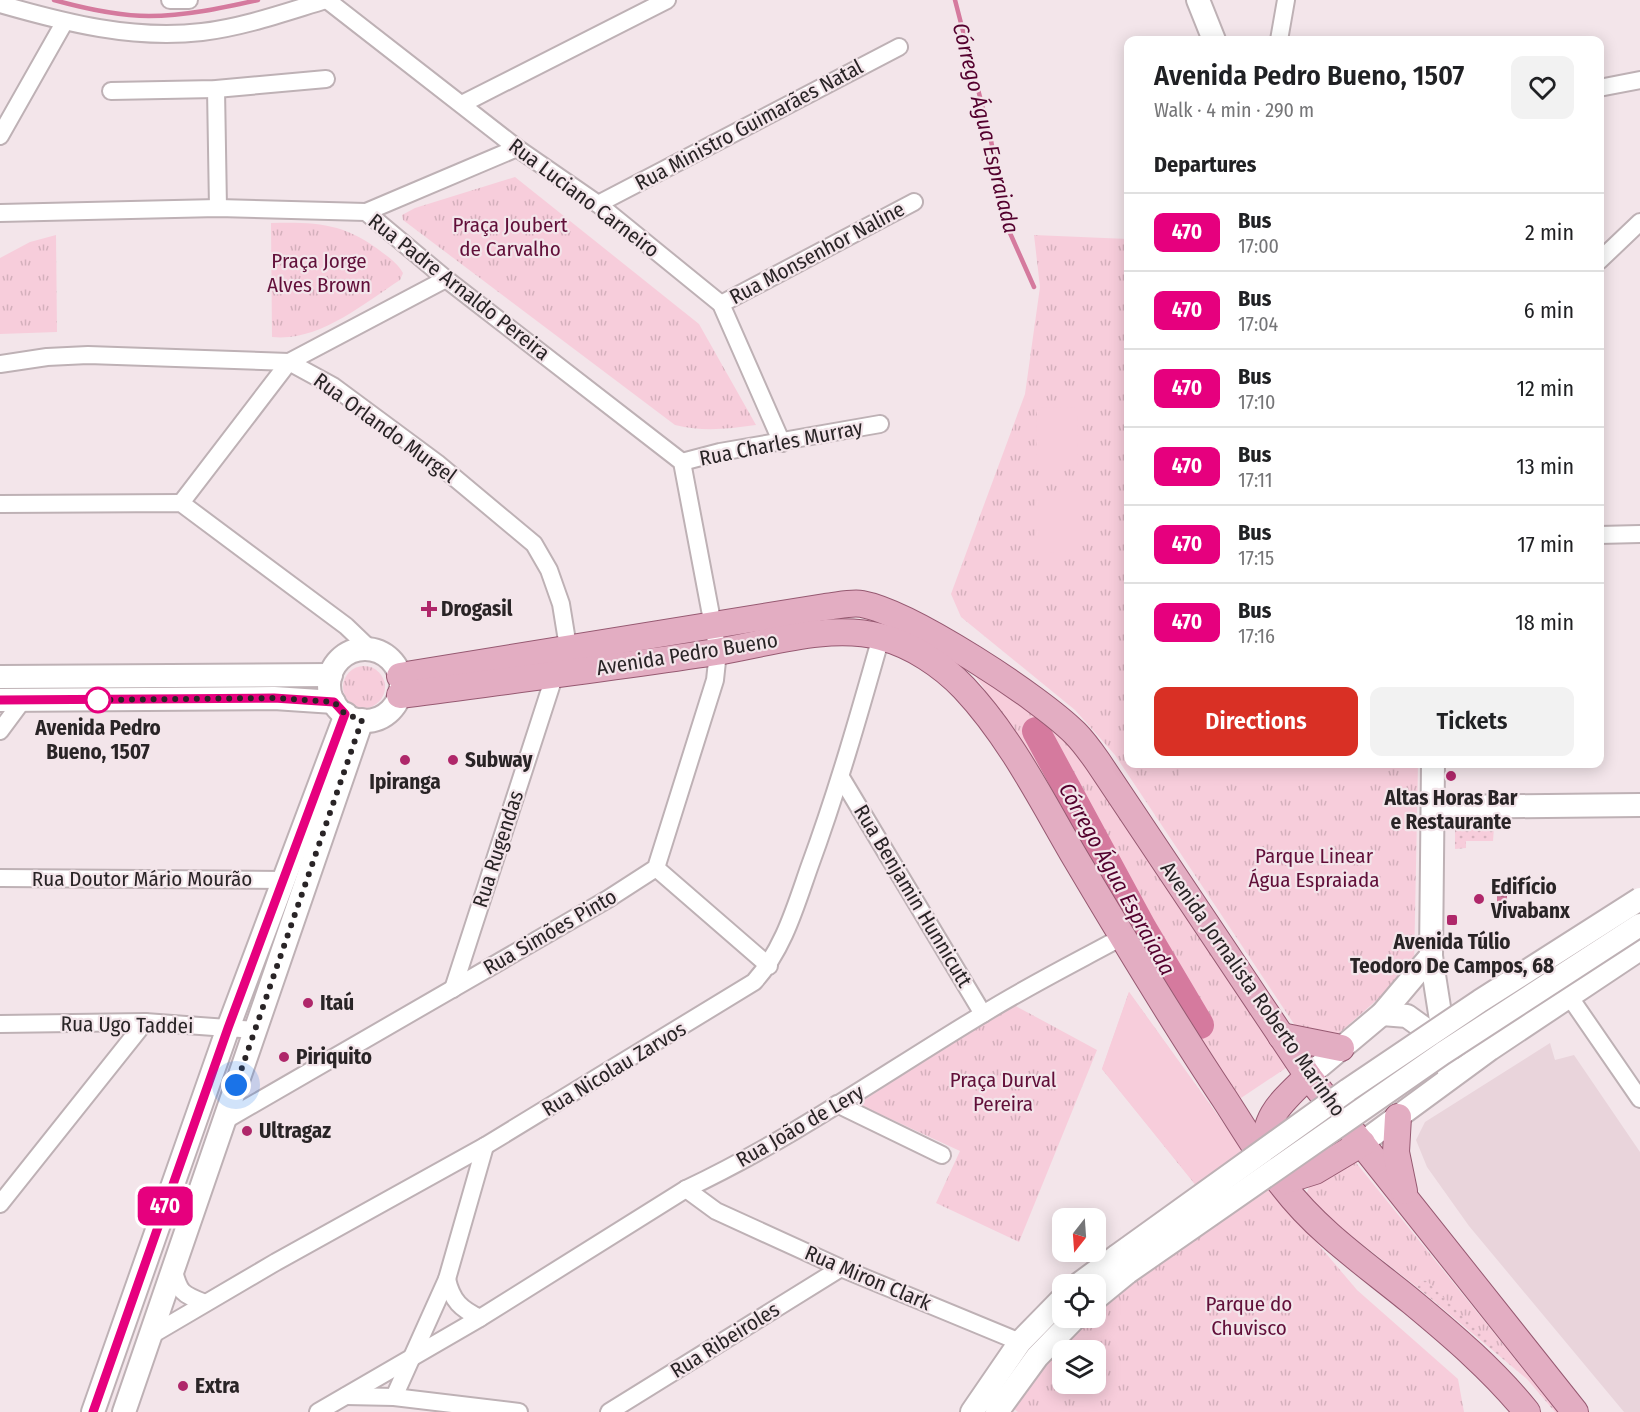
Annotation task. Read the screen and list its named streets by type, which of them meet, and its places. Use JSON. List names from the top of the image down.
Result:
{
  "streets": {
    "main road": ["Avenida Pedro Bueno", "Avenida Jornalista Roberto Marinho"],
    "street": [
      "Rua Ministro Guimarães Natal",
      "Rua Luciano Carneiro",
      "Rua Monsenhor Naline",
      "Rua Padre Arnaldo Pereira",
      "Rua Orlando Murgel",
      "Rua Charles Murray",
      "Rua Rugendas",
      "Rua Doutor Mário Mourão",
      "Rua Benjamin Hunnicutt",
      "Rua Simões Pinto",
      "Rua Ugo Taddei",
      "Rua Nicolau Zarvos",
      "Rua João de Lery",
      "Rua Miron Clark",
      "Rua Ribeiroles"
    ]
  },
  "crossings": [
    ["Rua Ministro Guimarães Natal", "Rua Luciano Carneiro"],
    ["Rua Luciano Carneiro", "Rua Monsenhor Naline"],
    ["Rua Luciano Carneiro", "Rua Charles Murray"],
    ["Rua Padre Arnaldo Pereira", "Rua Charles Murray"],
    ["Rua Orlando Murgel", "Avenida Pedro Bueno"],
    ["Avenida Pedro Bueno", "Rua Rugendas"],
    ["Avenida Pedro Bueno", "Avenida Jornalista Roberto Marinho"],
    ["Avenida Pedro Bueno", "Rua Nicolau Zarvos"],
    ["Avenida Pedro Bueno", "Rua João de Lery"],
    ["Rua Rugendas", "Rua Simões Pinto"],
    ["Rua Benjamin Hunnicutt", "Rua Nicolau Zarvos"],
    ["Rua Benjamin Hunnicutt", "Rua João de Lery"],
    ["Rua João de Lery", "Rua Miron Clark"],
    ["Rua Miron Clark", "Rua Ribeiroles"]
  ],
  "water": ["Córrego Água Espraiada"],
  "parks": [
    "Praça Joubert de Carvalho",
    "Praça Jorge Alves Brown",
    "Parque Linear Água Espraiada",
    "Praça Durval Pereira",
    "Parque do Chuvisco"
  ],
  "places": {
    "health": ["Drogasil"],
    "other": [
      "Avenida Pedro Bueno, 1507",
      "Ipiranga",
      "Subway",
      "Altas Horas Bar e Restaurante",
      "Edifício Vivabanx",
      "Itaú",
      "Piriquito",
      "Ultragaz",
      "Extra"
    ],
    "transit": ["Avenida Túlio Teodoro De Campos, 68"]
  },
  "lines": ["bus line 470"],
  "north": "bottom",
  "page": {
    "on_map": "470",
    "heading": [
      ["Avenida Pedro Bueno, 1507", "Walk · 4 min · 290 m"],
      "Departures"
    ],
    "list": [
      {
        "mark": "470",
        "name": "Bus",
        "note": "17:00",
        "value": "2 min"
      },
      {
        "mark": "470",
        "name": "Bus",
        "note": "17:04",
        "value": "6 min"
      },
      {
        "mark": "470",
        "name": "Bus",
        "note": "17:10",
        "value": "12 min"
      },
      {
        "mark": "470",
        "name": "Bus",
        "note": "17:11",
        "value": "13 min"
      },
      {
        "mark": "470",
        "name": "Bus",
        "note": "17:15",
        "value": "17 min"
      },
      {
        "mark": "470",
        "name": "Bus",
        "note": "17:16",
        "value": "18 min"
      }
    ],
    "buttons": ["Directions", "Tickets"]
  }
}
